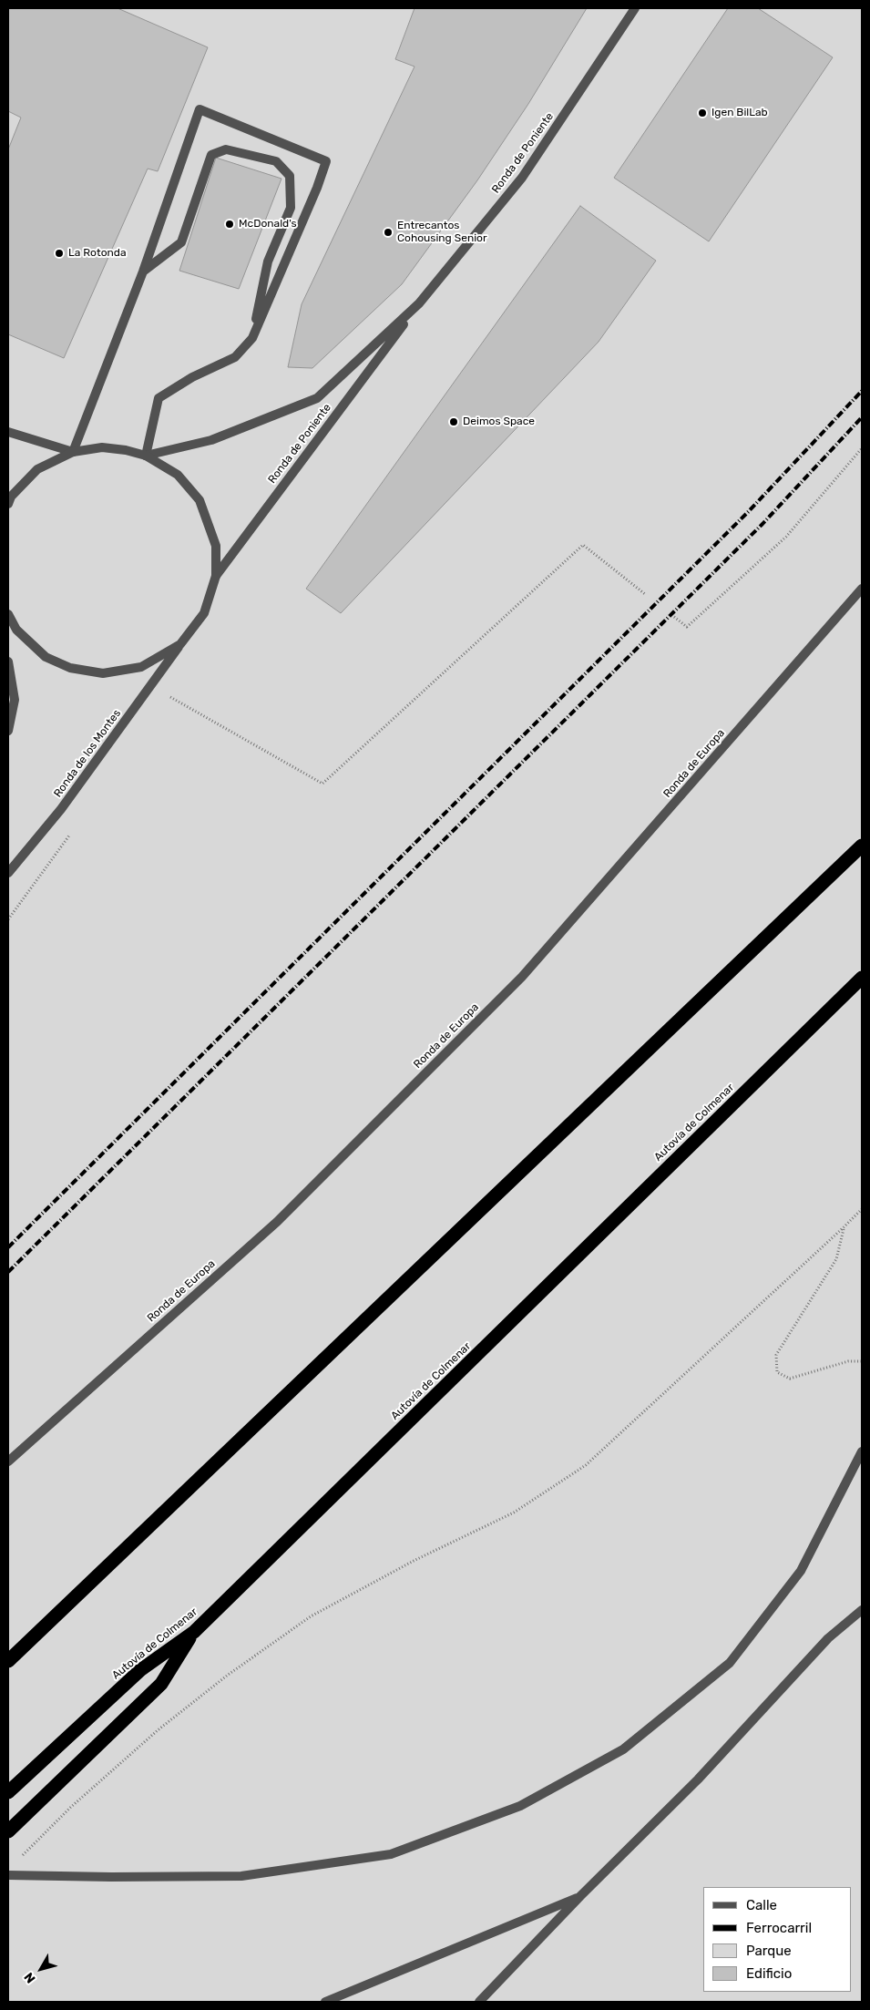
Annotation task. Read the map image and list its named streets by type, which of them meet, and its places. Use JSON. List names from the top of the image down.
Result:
{
  "streets": {
    "highway": ["Autovía de Colmenar"],
    "street": ["Ronda de Poniente", "Ronda de los Montes", "Ronda de Europa"]
  },
  "crossings": [
    ["Ronda de Poniente", "Ronda de los Montes"]
  ],
  "places": [
    "Igen BilLab",
    "McDonald's",
    "Entrecantos Cohousing Senior",
    "La Rotonda",
    "Deimos Space"
  ],
  "legend": [
    "Calle",
    "Ferrocarril",
    "Parque",
    "Edificio"
  ],
  "north": "bottom left"
}
